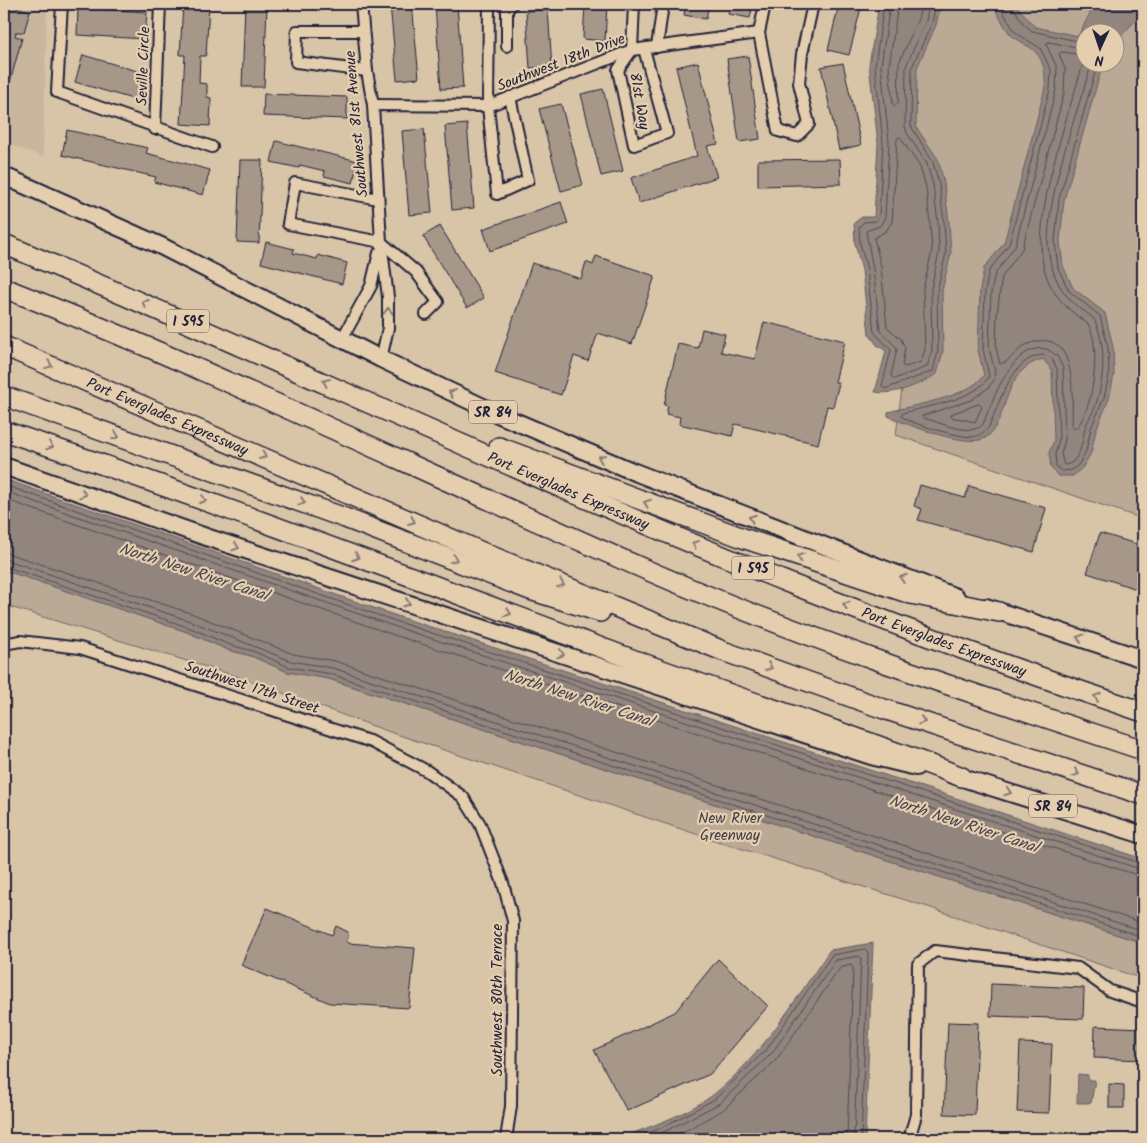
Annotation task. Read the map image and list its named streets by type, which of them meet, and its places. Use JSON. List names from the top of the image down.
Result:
{
  "streets": {
    "highway": ["I 595", "Port Everglades Expressway"],
    "main road": ["SR 84"],
    "street": [
      "Southwest 18th Drive",
      "Seville Circle",
      "81st Way",
      "Southwest 81st Avenue",
      "Southwest 17th Street",
      "Southwest 80th Terrace"
    ]
  },
  "crossings": [
    ["Southwest 18th Drive", "81st Way"],
    ["Southwest 18th Drive", "Southwest 81st Avenue"],
    ["Southwest 81st Avenue", "SR 84"],
    ["Southwest 17th Street", "Southwest 80th Terrace"]
  ],
  "water": ["North New River Canal"],
  "parks": ["New River Greenway"],
  "north": "bottom"
}
